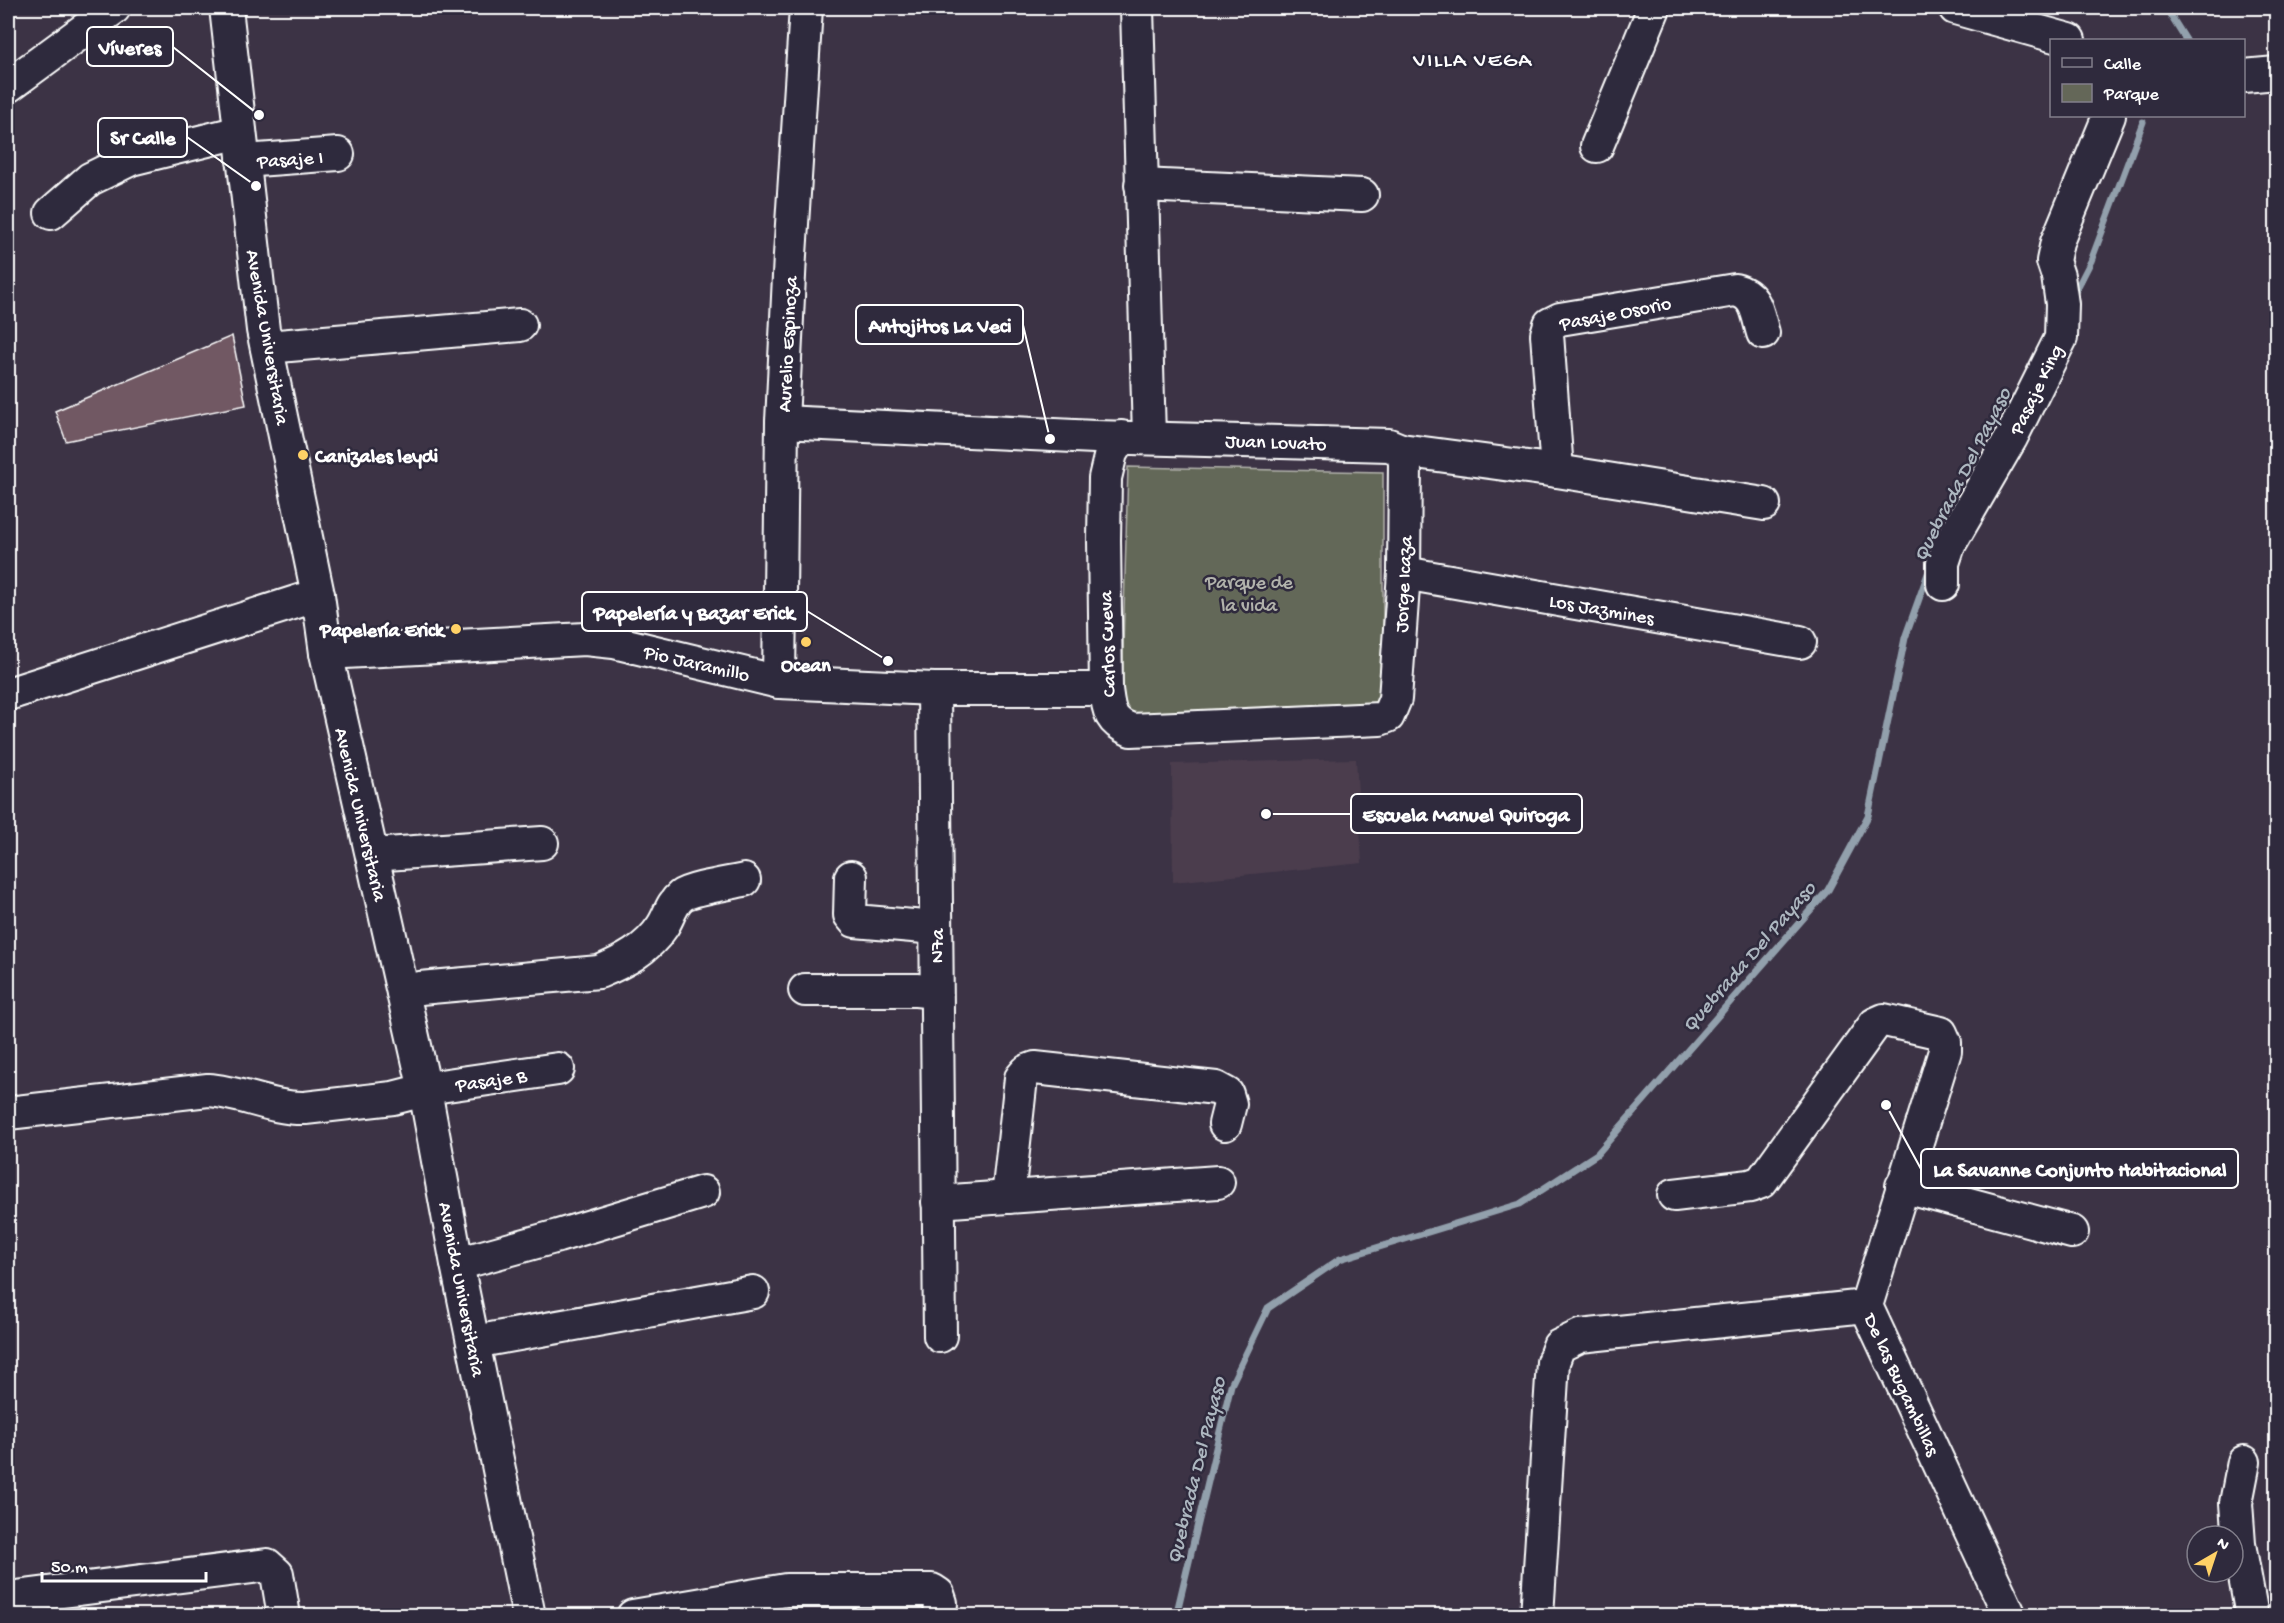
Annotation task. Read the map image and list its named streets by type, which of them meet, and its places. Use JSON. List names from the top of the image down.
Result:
{
  "streets": {
    "street": [
      "Pasaje I",
      "Pasaje Osorio",
      "Avenida Universitaria",
      "Aurelio Espinoza",
      "Pasaje King",
      "Juan Lovato",
      "Jorge Icaza",
      "Los Jazmines",
      "Carlos Cueva",
      "Pio Jaramillo",
      "N7a",
      "Pasaje B",
      "De las Bugambillas"
    ]
  },
  "crossings": [
    ["Pasaje I", "Avenida Universitaria"],
    ["Pasaje Osorio", "Juan Lovato"],
    ["Avenida Universitaria", "Pio Jaramillo"],
    ["Avenida Universitaria", "Pasaje B"],
    ["Aurelio Espinoza", "Juan Lovato"],
    ["Aurelio Espinoza", "Pio Jaramillo"],
    ["Juan Lovato", "Jorge Icaza"],
    ["Juan Lovato", "Carlos Cueva"],
    ["Jorge Icaza", "Los Jazmines"],
    ["Jorge Icaza", "Carlos Cueva"],
    ["Carlos Cueva", "Pio Jaramillo"],
    ["Pio Jaramillo", "N7a"]
  ],
  "districts": ["VILLA VEGA"],
  "water": ["Quebrada Del Payaso"],
  "parks": ["Parque de la vida"],
  "places": [
    "Víveres",
    "Sr Calle",
    "Antojitos La Veci",
    "Canizales leydi",
    "Papelería Erick",
    "Ocean",
    "Papelería y Bazar Erick",
    "Escuela Manuel Quiroga",
    "La Savanne Conjunto Habitacional"
  ],
  "legend": ["Calle", "Parque"],
  "scale_bar": "50 m",
  "north": "top right"
}
